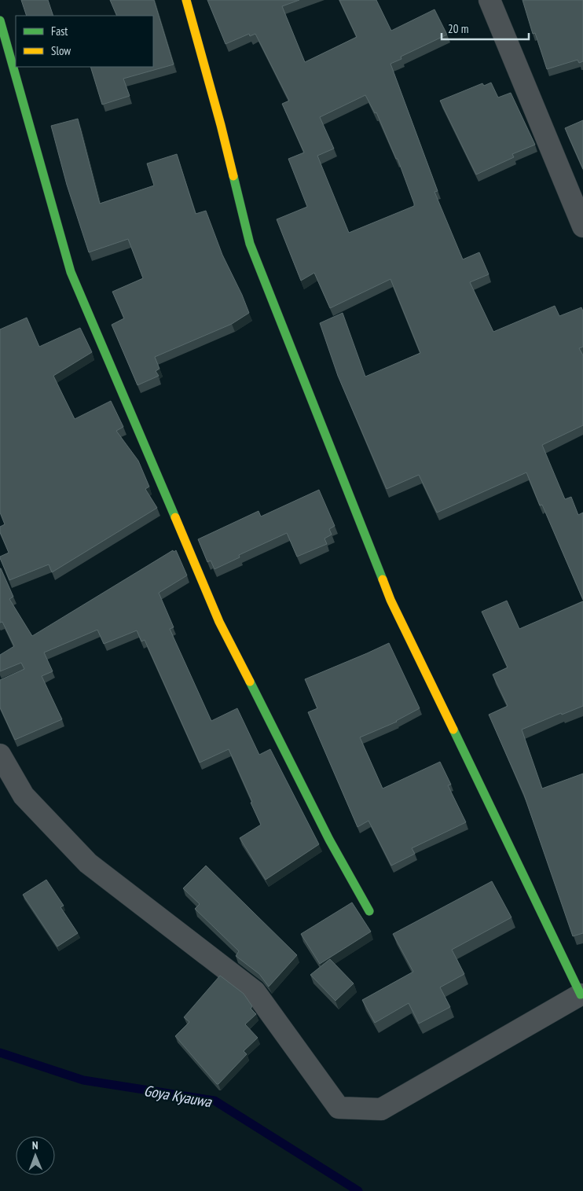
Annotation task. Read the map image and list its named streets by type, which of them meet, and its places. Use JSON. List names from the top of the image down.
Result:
{
  "water": ["Goya Kyauwa"],
  "legend": ["Fast", "Slow"],
  "scale_bar": "20 m",
  "north": "top"
}
